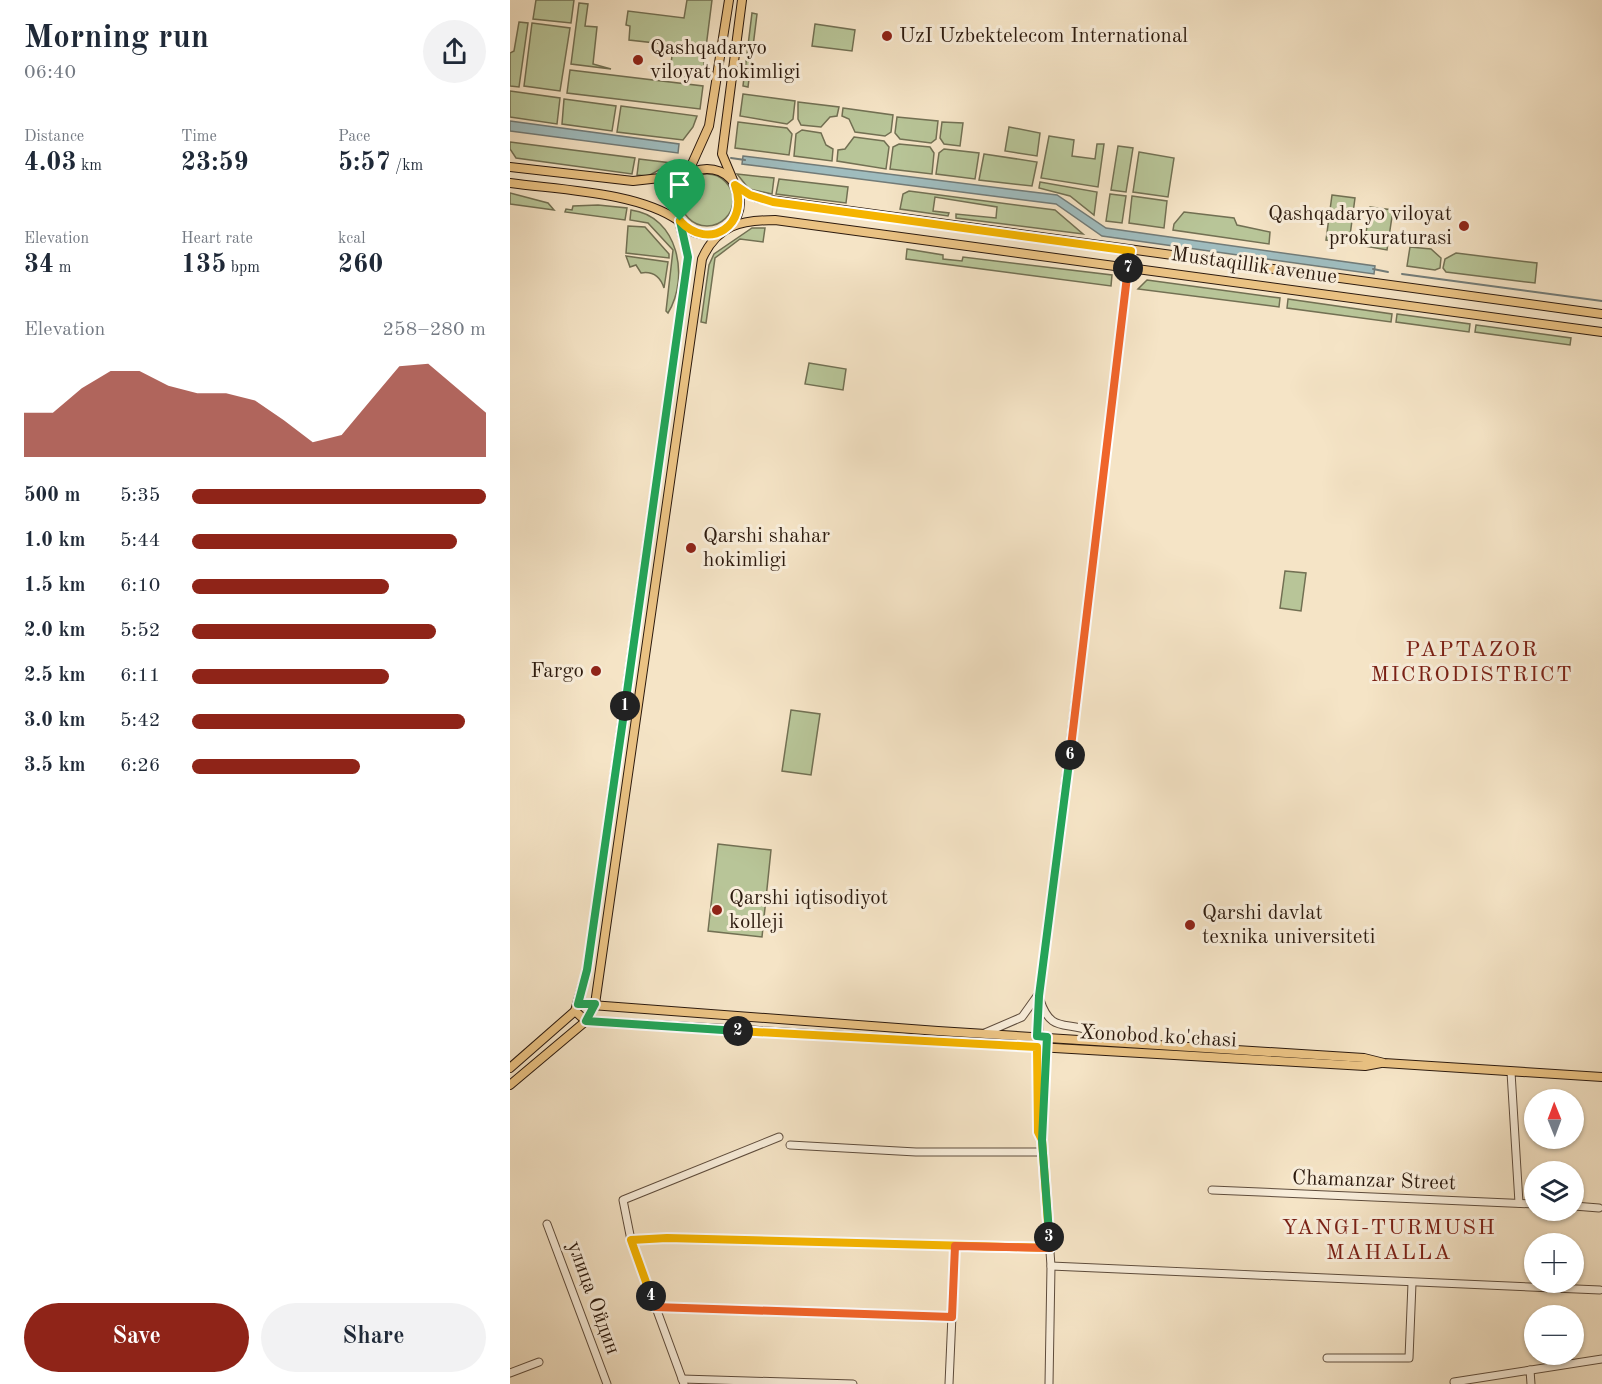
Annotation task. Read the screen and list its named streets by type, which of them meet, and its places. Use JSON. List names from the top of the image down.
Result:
{
  "streets": {
    "main road": ["Mustaqillik avenue", "Xonobod ko'chasi"],
    "street": ["Chamanzar Street", "улица Ойдин"]
  },
  "districts": ["PAРTAZOR MICRODISTRICT", "YANGI-TURMUSH MAHALLA"],
  "places": [
    "UzI Uzbektelecom International",
    "Qashqadaryo viloyat hokimligi",
    "Qashqadaryo viloyat prokuraturasi",
    "Qarshi shahar hokimligi",
    "Fargo",
    "Qarshi iqtisodiyot kolleji",
    "Qarshi davlat texnika universiteti"
  ],
  "north": "top",
  "page": {
    "heading": ["Morning run", "06:40"],
    "stats": [
      ["Distance", "4.03 km"],
      ["Time", "23:59"],
      ["Pace", "5:57 /km"],
      ["Elevation", "34 m"],
      ["Heart rate", "135 bpm"],
      ["kcal", "260"]
    ],
    "pins": [
      "7",
      "1",
      "6",
      "2",
      "3",
      "4"
    ],
    "chart": ["Elevation", "258–280 m"],
    "list": [
      {
        "name": "500 m",
        "note": "5:35"
      },
      {
        "name": "1.0 km",
        "note": "5:44"
      },
      {
        "name": "1.5 km",
        "note": "6:10"
      },
      {
        "name": "2.0 km",
        "note": "5:52"
      },
      {
        "name": "2.5 km",
        "note": "6:11"
      },
      {
        "name": "3.0 km",
        "note": "5:42"
      },
      {
        "name": "3.5 km",
        "note": "6:26"
      }
    ],
    "map_buttons": ["+", "−"],
    "buttons": ["Save", "Share"]
  }
}
